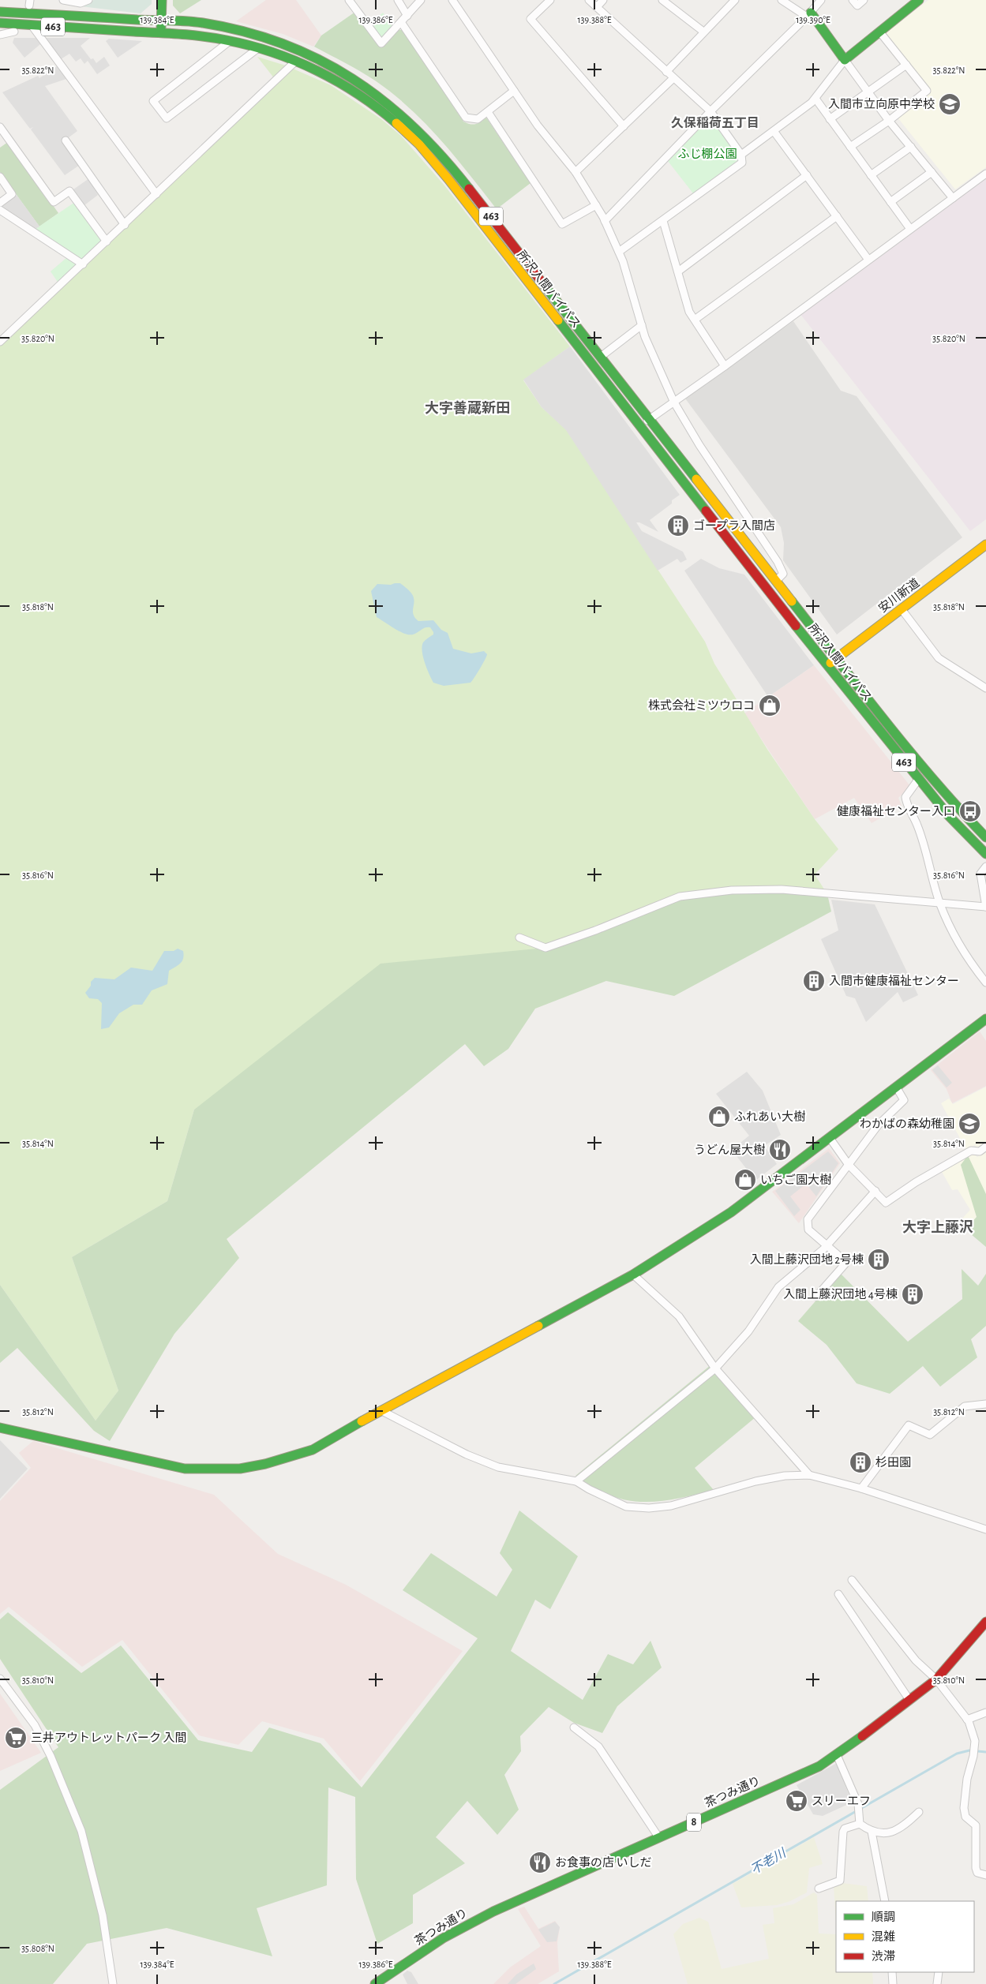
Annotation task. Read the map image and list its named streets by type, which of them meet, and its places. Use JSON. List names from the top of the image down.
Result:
{
  "streets": {
    "main road": [
      "463",
      "所沢入間バイパス",
      "安川新道",
      "茶つみ通り",
      "8"
    ]
  },
  "crossings": [
    ["463", "所沢入間バイパス"],
    ["所沢入間バイパス", "安川新道"]
  ],
  "districts": ["久保稲荷五丁目", "大字善蔵新田", "大字上藤沢"],
  "water": ["不老川"],
  "parks": ["ふじ棚公園"],
  "places": {
    "school or university": ["入間市立向原中学校", "わかばの森幼稚園"],
    "building": [
      "ゴープラ入間店",
      "入間市健康福祉センター",
      "入間上藤沢団地 2号棟",
      "入間上藤沢団地 4号棟",
      "杉田園"
    ],
    "shop": ["株式会社ミツウロコ", "ふれあい大樹", "いちご園大樹"],
    "bus stop": ["健康福祉センター入口"],
    "restaurant": ["うどん屋大樹", "お食事の店 いしだ"],
    "supermarket": ["三井アウトレットパーク 入間", "スリーエフ"]
  },
  "legend": ["順調", "混雑", "渋滞"],
  "coordinates": [
    "139.384°E",
    "139.386°E",
    "139.388°E",
    "139.390°E",
    "35.822°N",
    "35.820°N",
    "35.818°N",
    "35.816°N",
    "35.814°N",
    "35.812°N",
    "35.810°N",
    "35.808°N"
  ]
}
